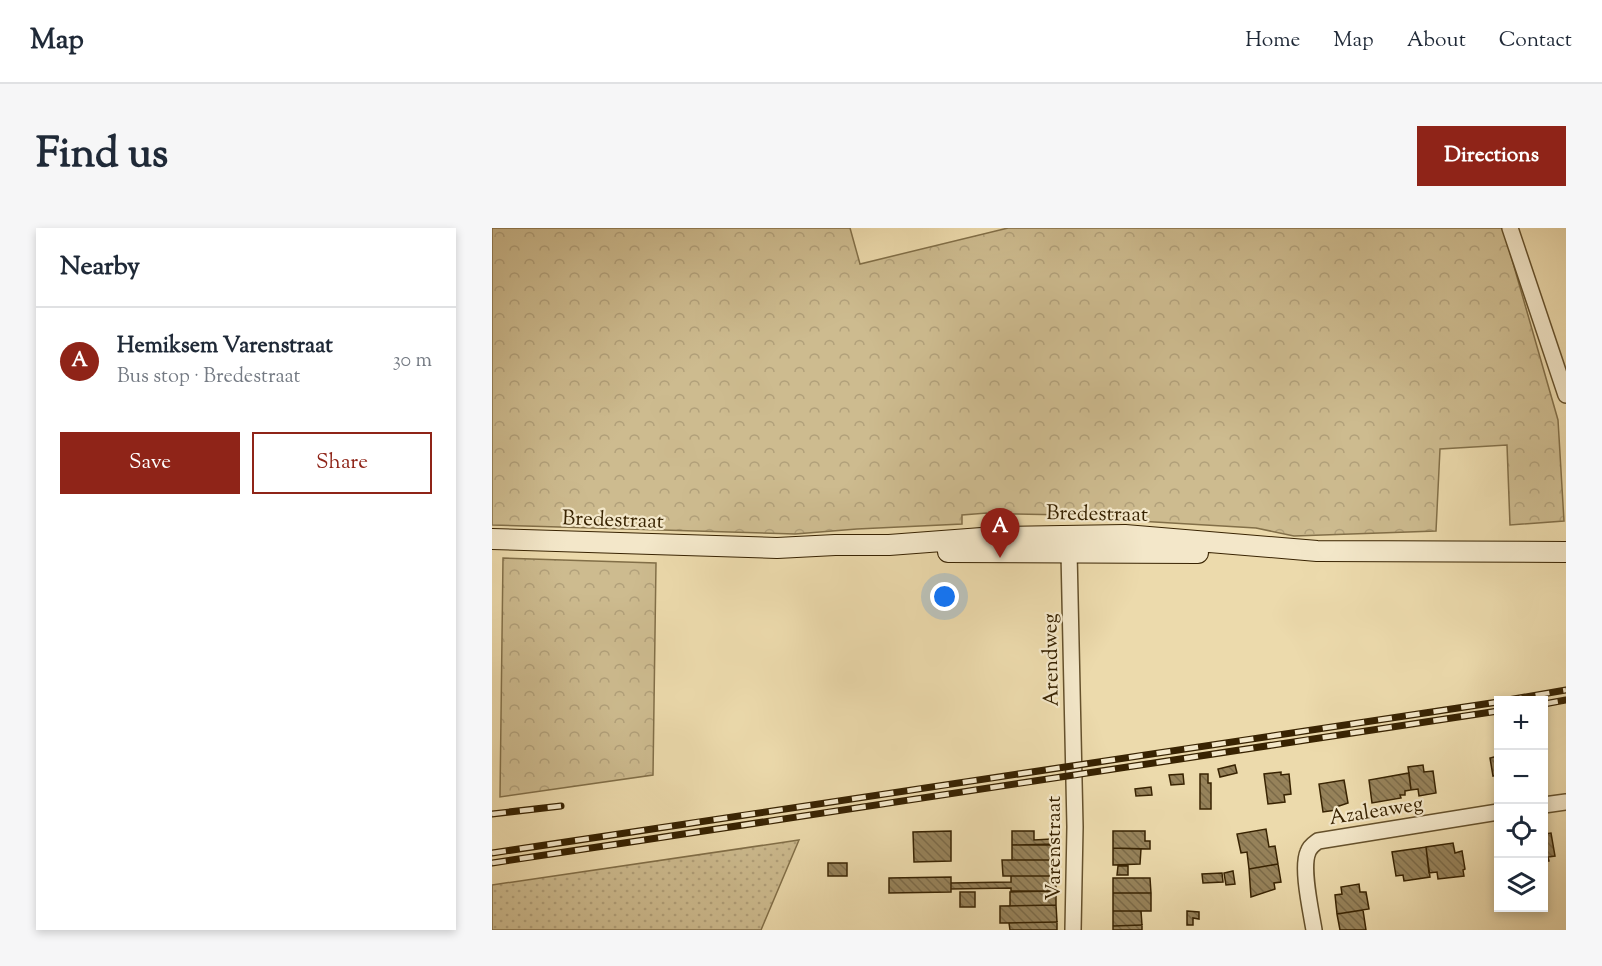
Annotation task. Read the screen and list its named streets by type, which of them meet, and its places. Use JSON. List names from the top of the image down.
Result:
{
  "streets": {
    "main road": ["Bredestraat"],
    "street": ["Arendweg", "Azaleaweg", "Varenstraat"]
  },
  "crossings": [
    ["Bredestraat", "Arendweg"],
    ["Arendweg", "Varenstraat"]
  ],
  "page": {
    "header": "Map",
    "nav": [
      "Home",
      "Map",
      "About",
      "Contact"
    ],
    "title": "Find us",
    "buttons": [
      "Directions",
      ["Save", "Share"]
    ],
    "heading": "Nearby",
    "list": [
      {
        "mark": "A",
        "name": "Hemiksem Varenstraat",
        "note": "Bus stop · Bredestraat",
        "value": "30 m"
      }
    ],
    "pins": "A",
    "map_buttons": ["+", "−"]
  }
}
